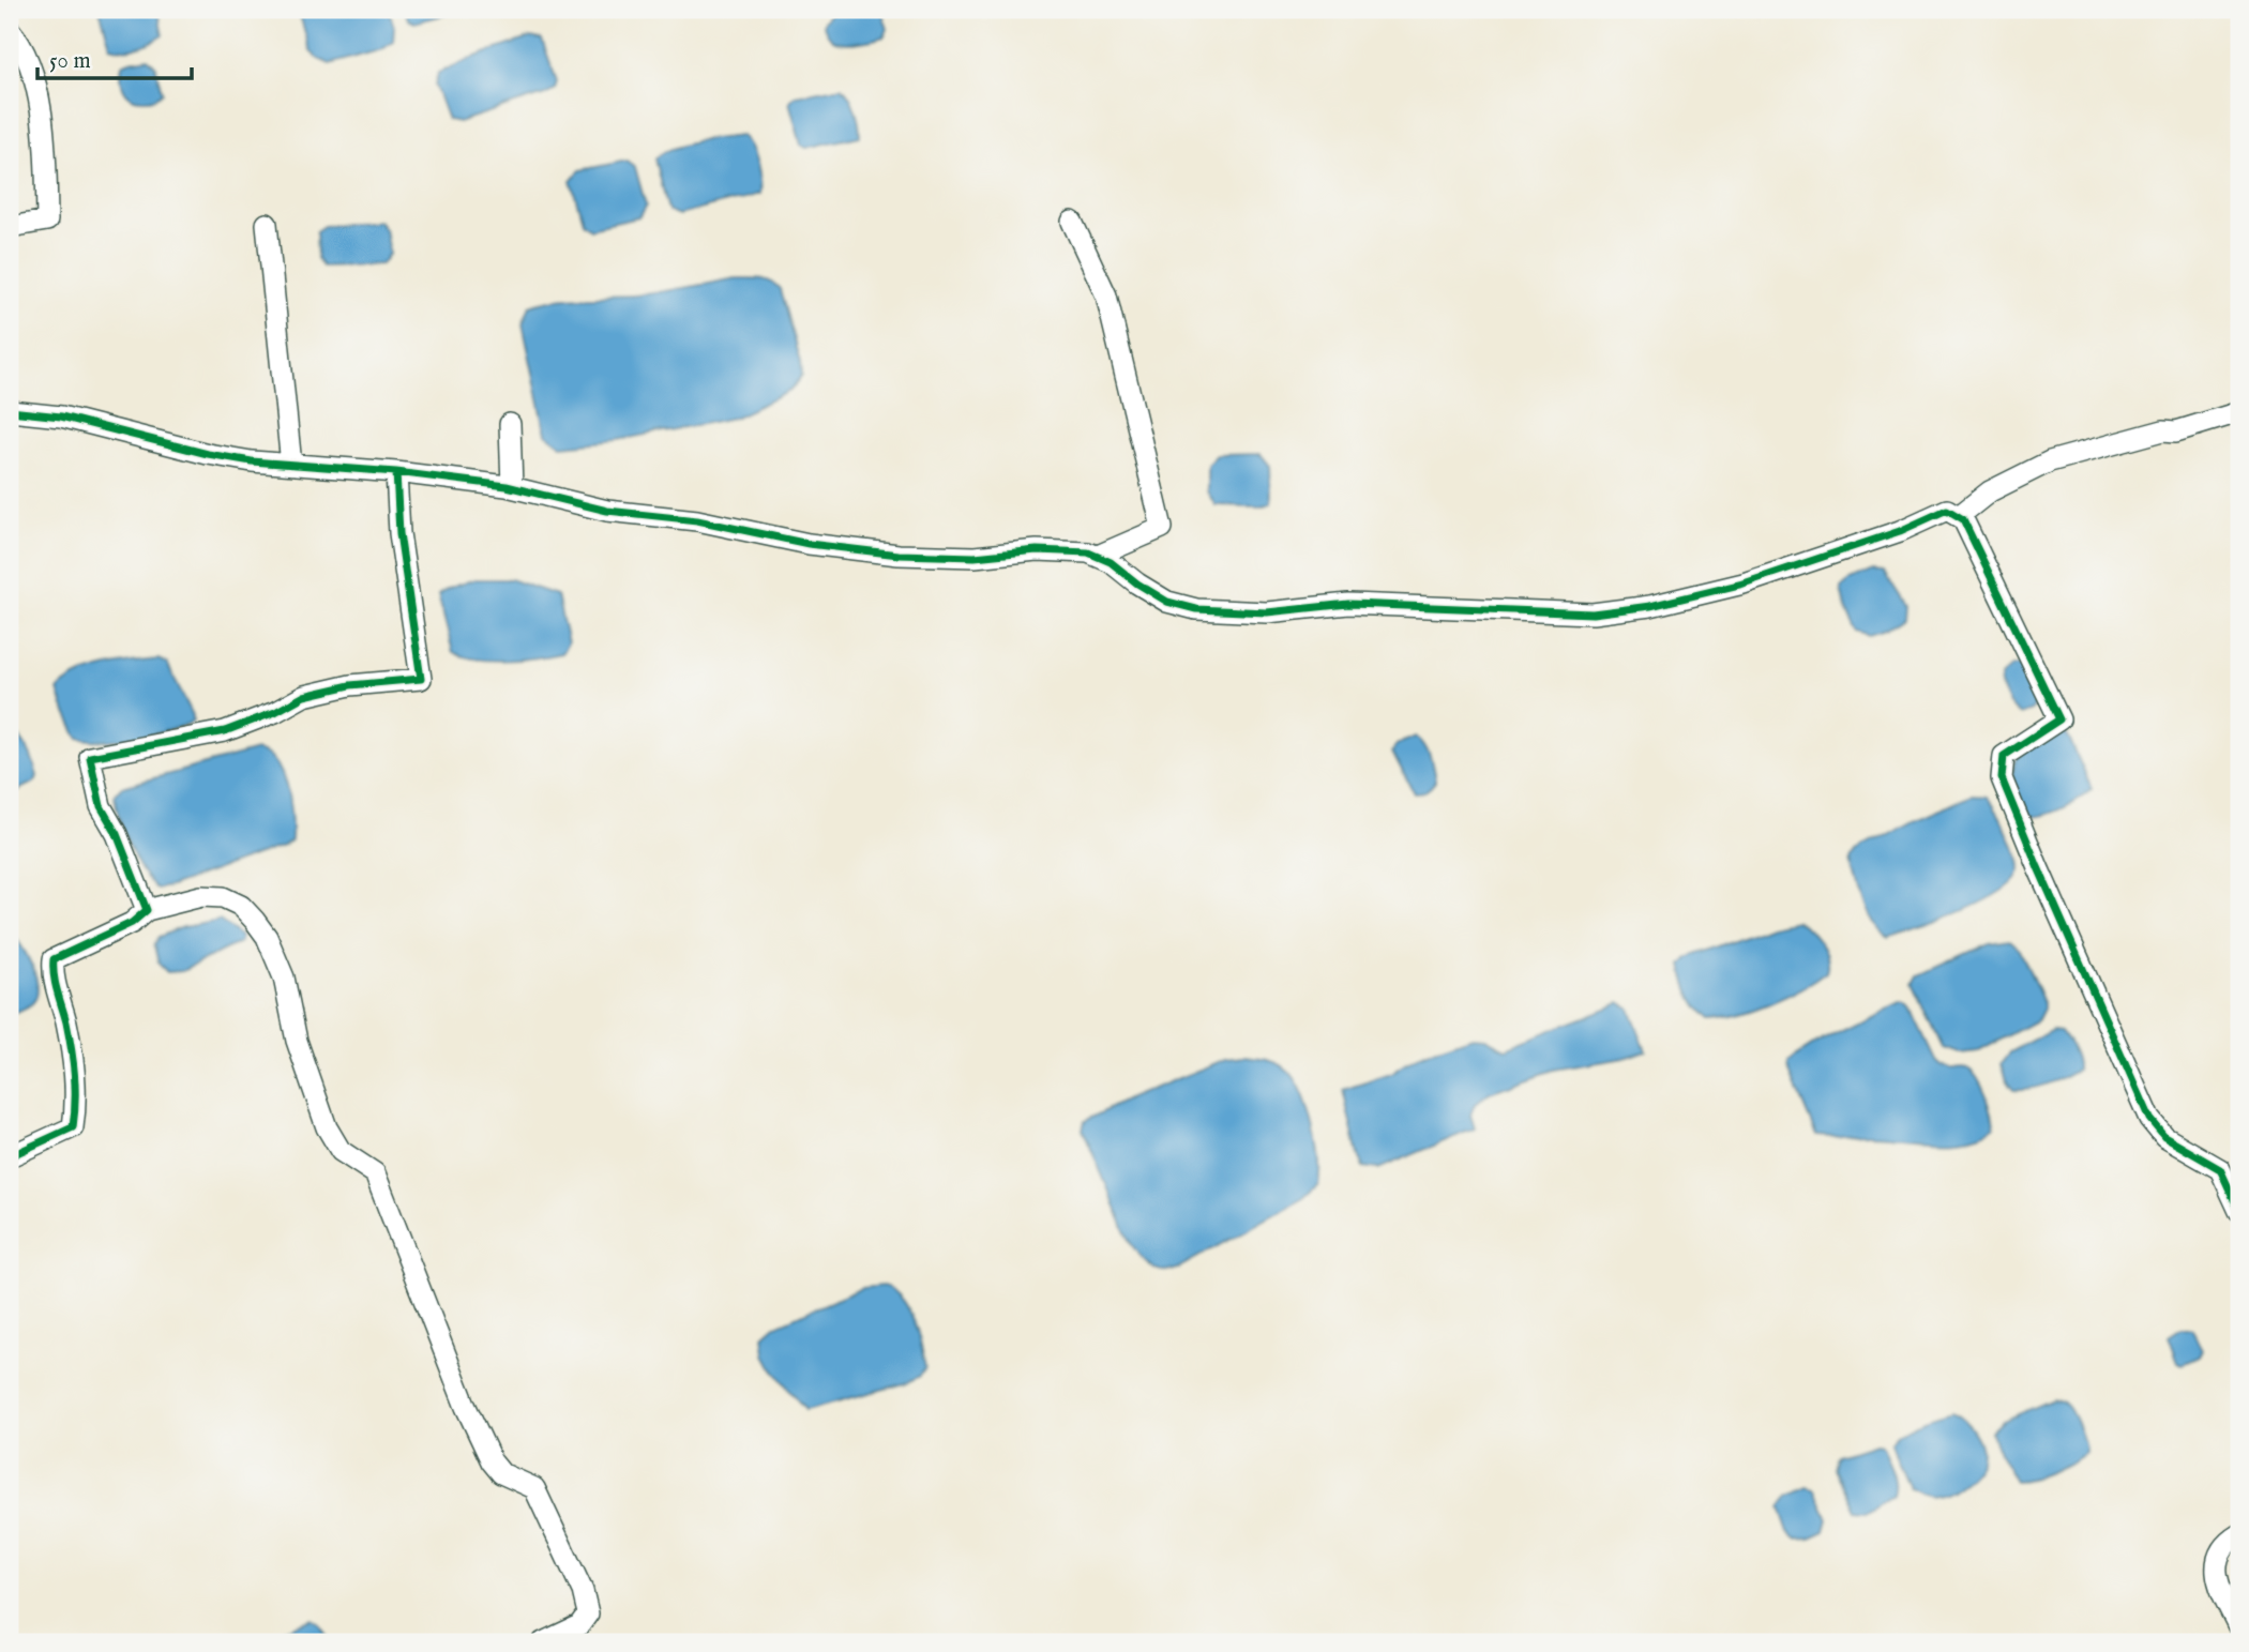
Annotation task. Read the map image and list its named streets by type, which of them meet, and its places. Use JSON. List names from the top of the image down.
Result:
{
  "scale_bar": "50 m"
}
